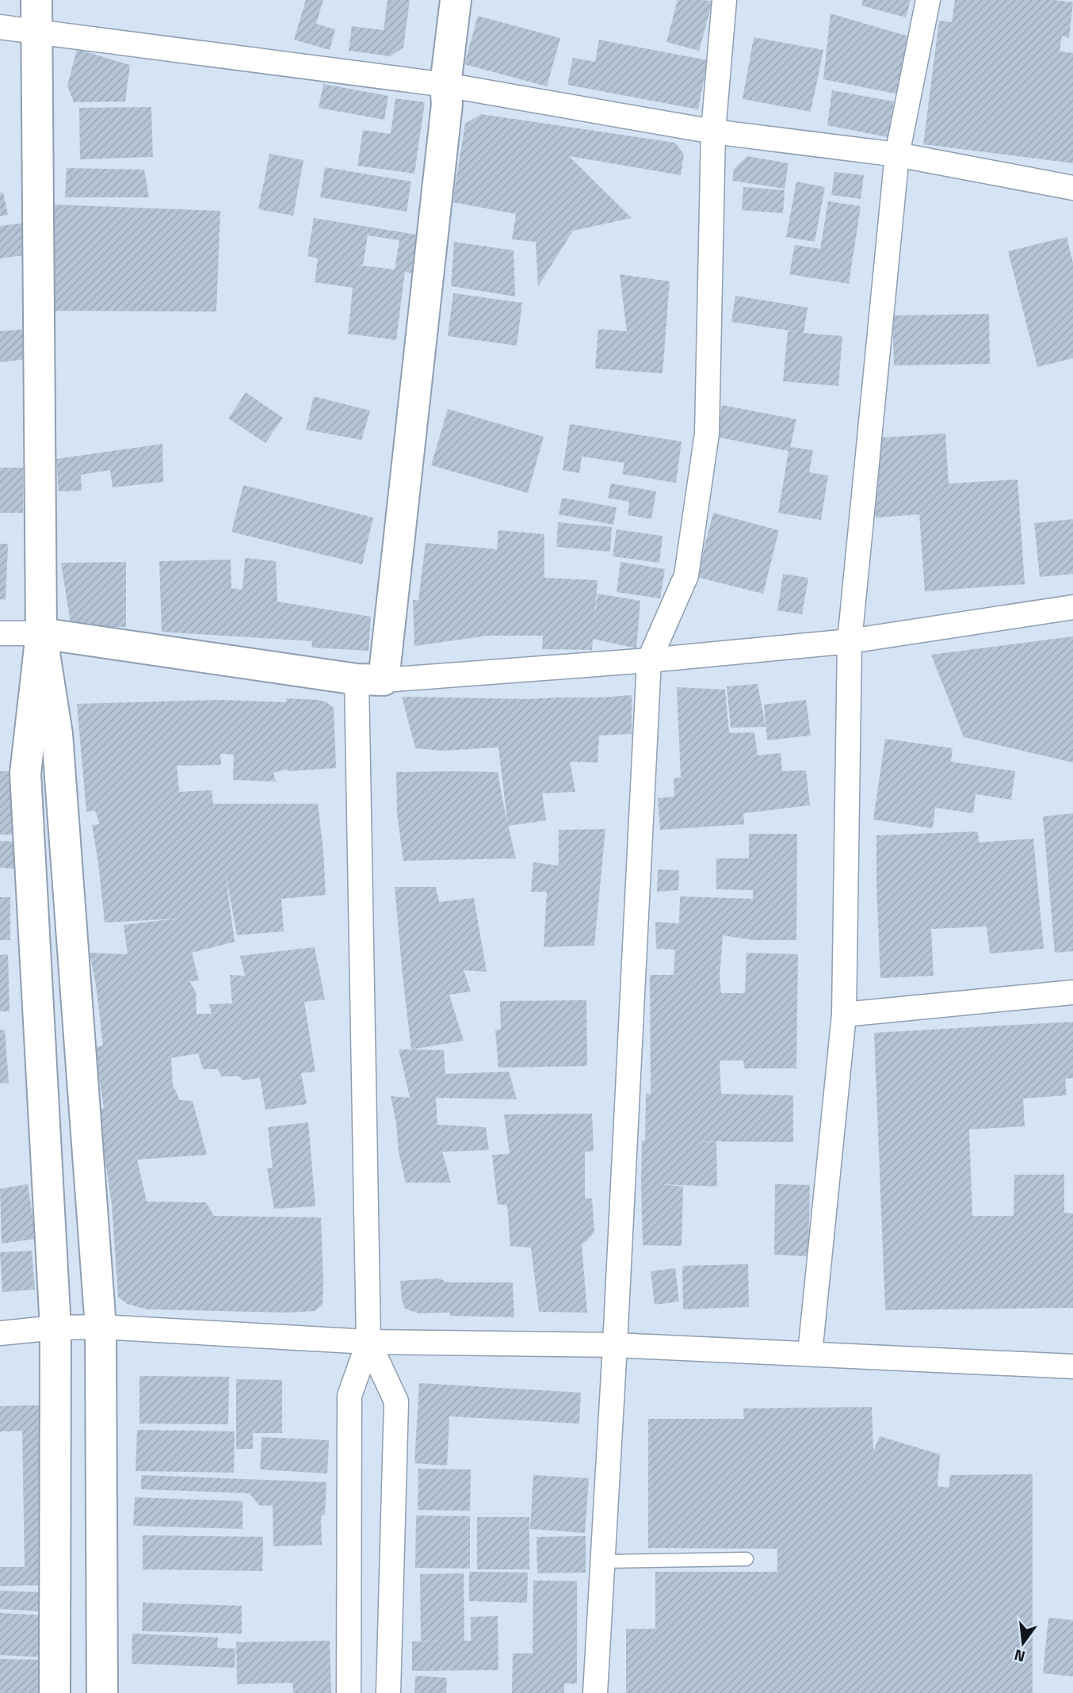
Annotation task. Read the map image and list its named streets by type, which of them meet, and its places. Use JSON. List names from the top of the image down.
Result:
{
  "north": "bottom"
}
